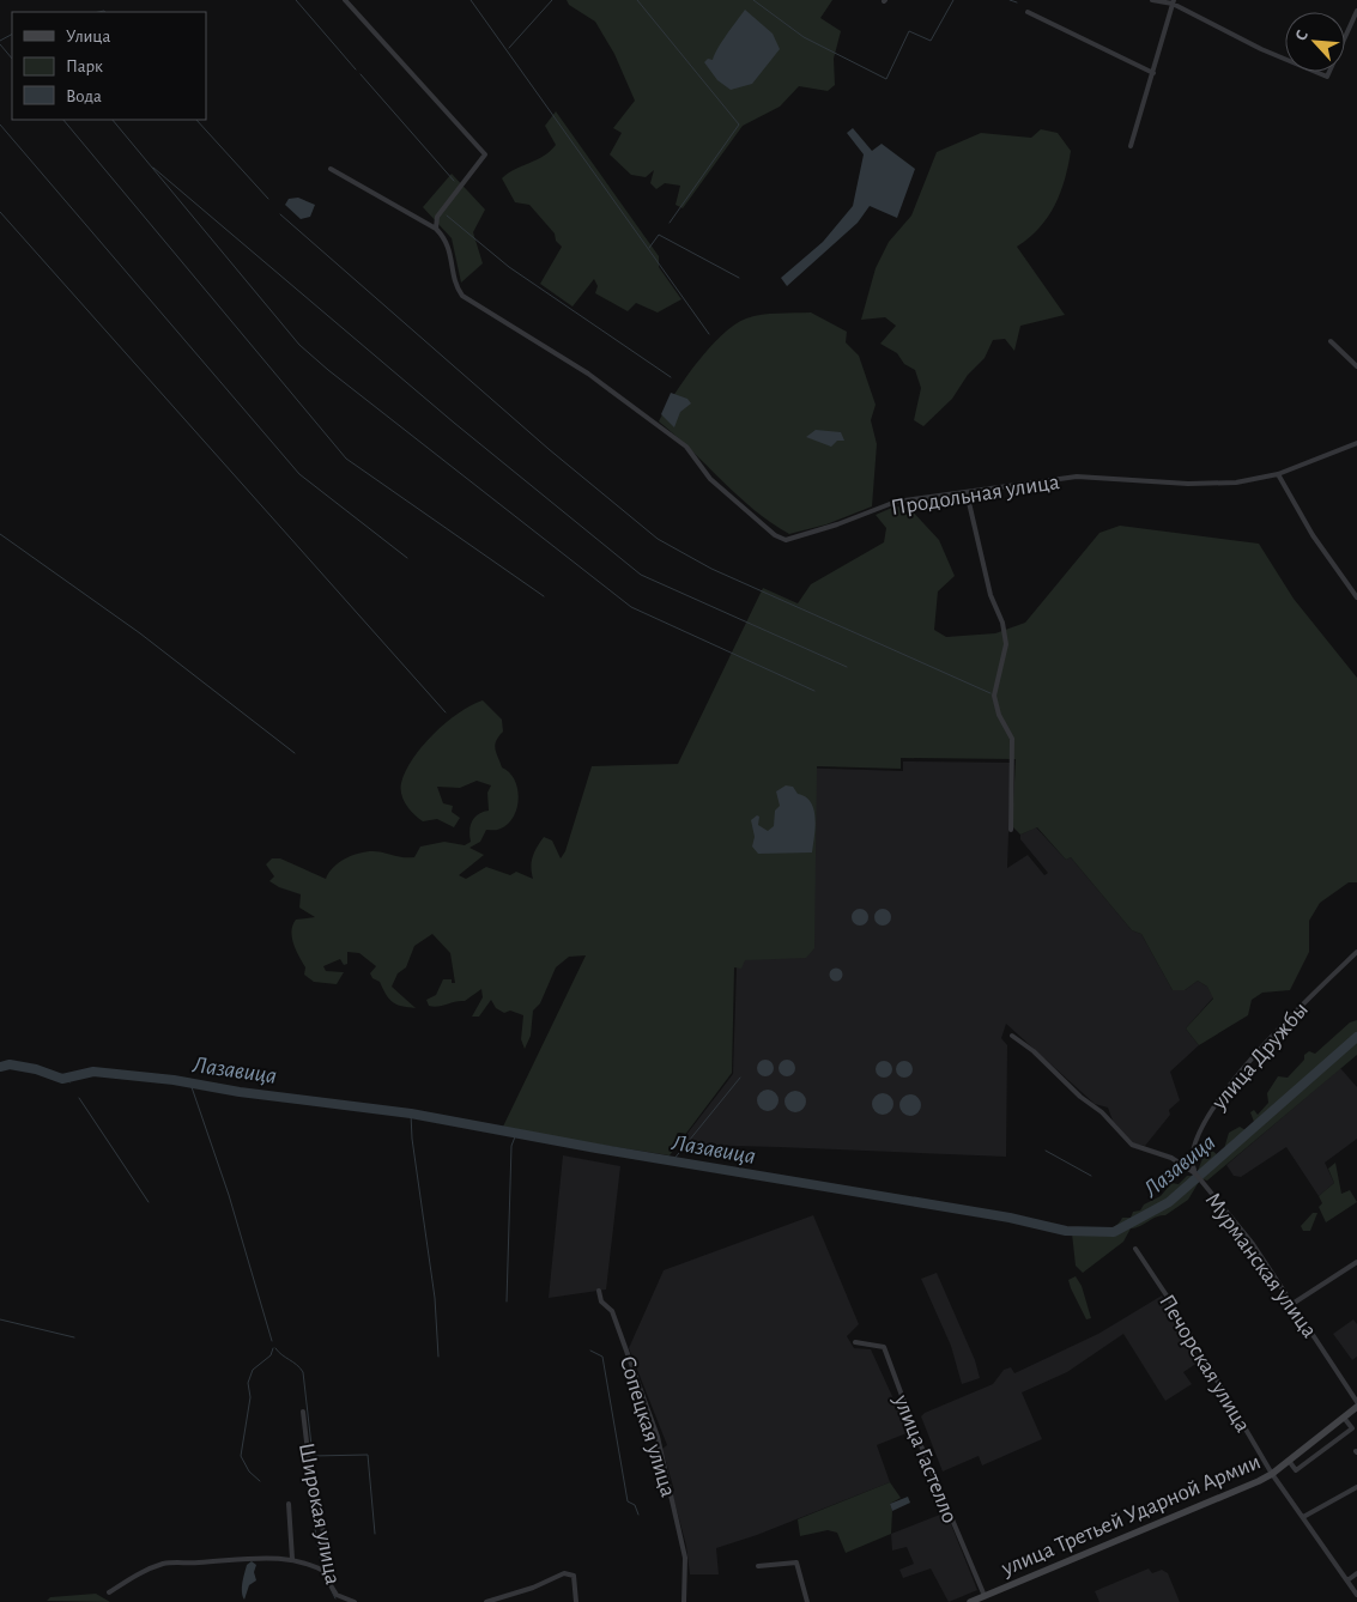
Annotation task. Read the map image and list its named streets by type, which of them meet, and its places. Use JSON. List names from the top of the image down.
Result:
{
  "streets": {
    "main road": ["улица Третьей Ударной Армии"],
    "street": [
      "Продольная улица",
      "улица Дружбы",
      "Мурманская улица",
      "Печорская улица",
      "Сопецкая улица",
      "улица Гастелло",
      "Широкая улица"
    ]
  },
  "crossings": [
    ["улица Дружбы", "Мурманская улица"],
    ["Печорская улица", "улица Третьей Ударной Армии"],
    ["улица Гастелло", "улица Третьей Ударной Армии"]
  ],
  "water": ["Лазавица"],
  "legend": ["Улица", "Парк", "Вода"],
  "north": "top left"
}
